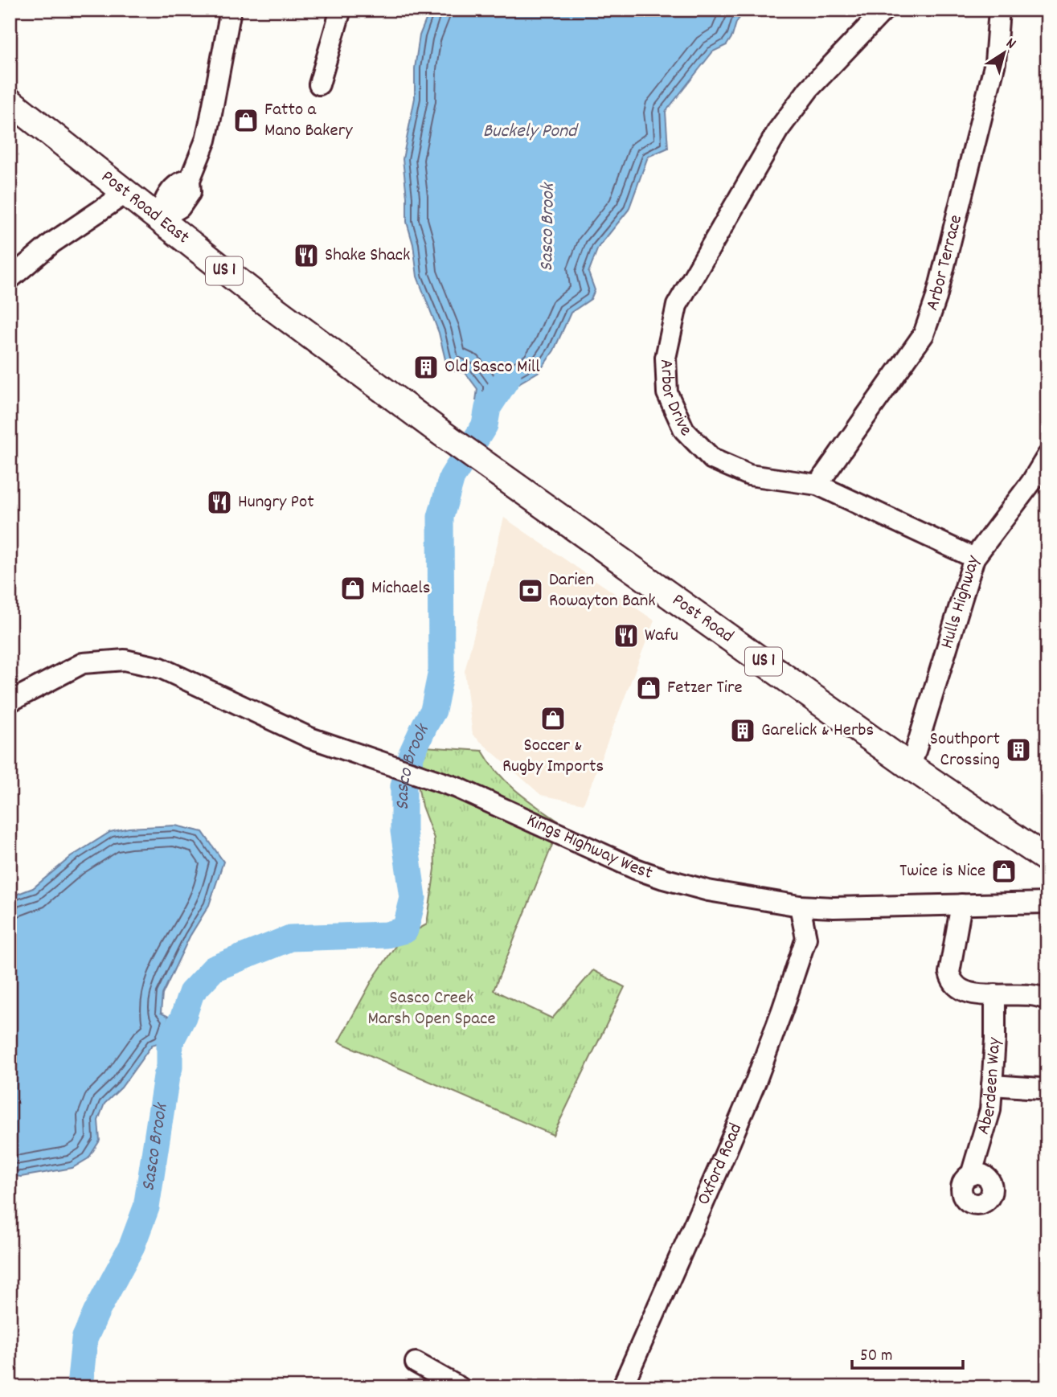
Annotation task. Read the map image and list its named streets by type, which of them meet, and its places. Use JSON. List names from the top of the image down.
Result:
{
  "streets": {
    "main road": ["Post Road East", "US 1", "Post Road"],
    "street": [
      "Arbor Terrace",
      "Arbor Drive",
      "Hulls Highway",
      "Kings Highway West",
      "Aberdeen Way",
      "Oxford Road"
    ]
  },
  "crossings": [
    ["Post Road East", "Post Road"],
    ["Arbor Terrace", "Arbor Drive"],
    ["Arbor Drive", "Hulls Highway"],
    ["Hulls Highway", "Post Road"],
    ["Kings Highway West", "Oxford Road"]
  ],
  "water": ["Buckely Pond", "Sasco Brook"],
  "parks": ["Sasco Creek Marsh Open Space"],
  "places": {
    "shop": [
      "Fatto a Mano Bakery",
      "Michaels",
      "Fetzer Tire",
      "Soccer & Rugby Imports",
      "Twice is Nice"
    ],
    "restaurant": ["Shake Shack", "Hungry Pot", "Wafu"],
    "building": ["Old Sasco Mill", "Garelick & Herbs", "Southport Crossing"],
    "bank": ["Darien Rowayton Bank"]
  },
  "scale_bar": "50 m",
  "north": "top right"
}
